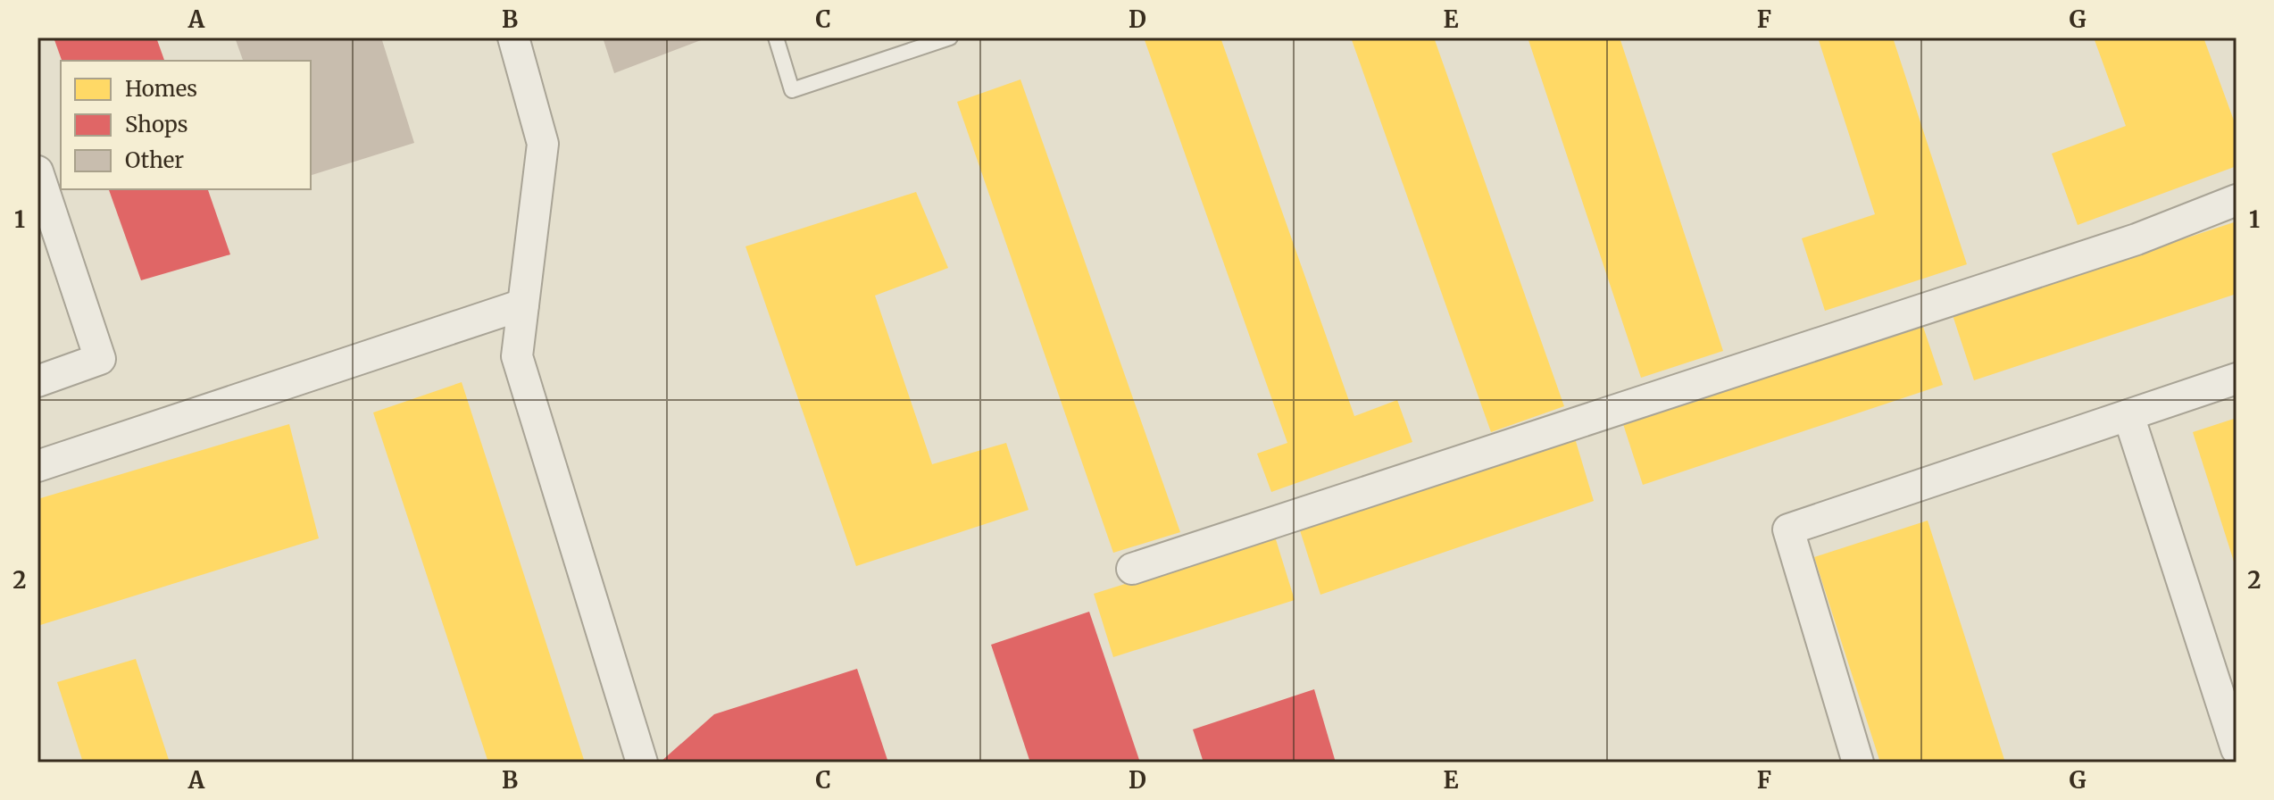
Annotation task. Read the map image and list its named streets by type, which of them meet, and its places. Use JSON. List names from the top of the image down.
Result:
{
  "legend": ["Homes", "Shops", "Other"],
  "grid": {
    "columns": [
      "A",
      "B",
      "C",
      "D",
      "E",
      "F",
      "G"
    ],
    "rows": ["1", "2"]
  }
}
